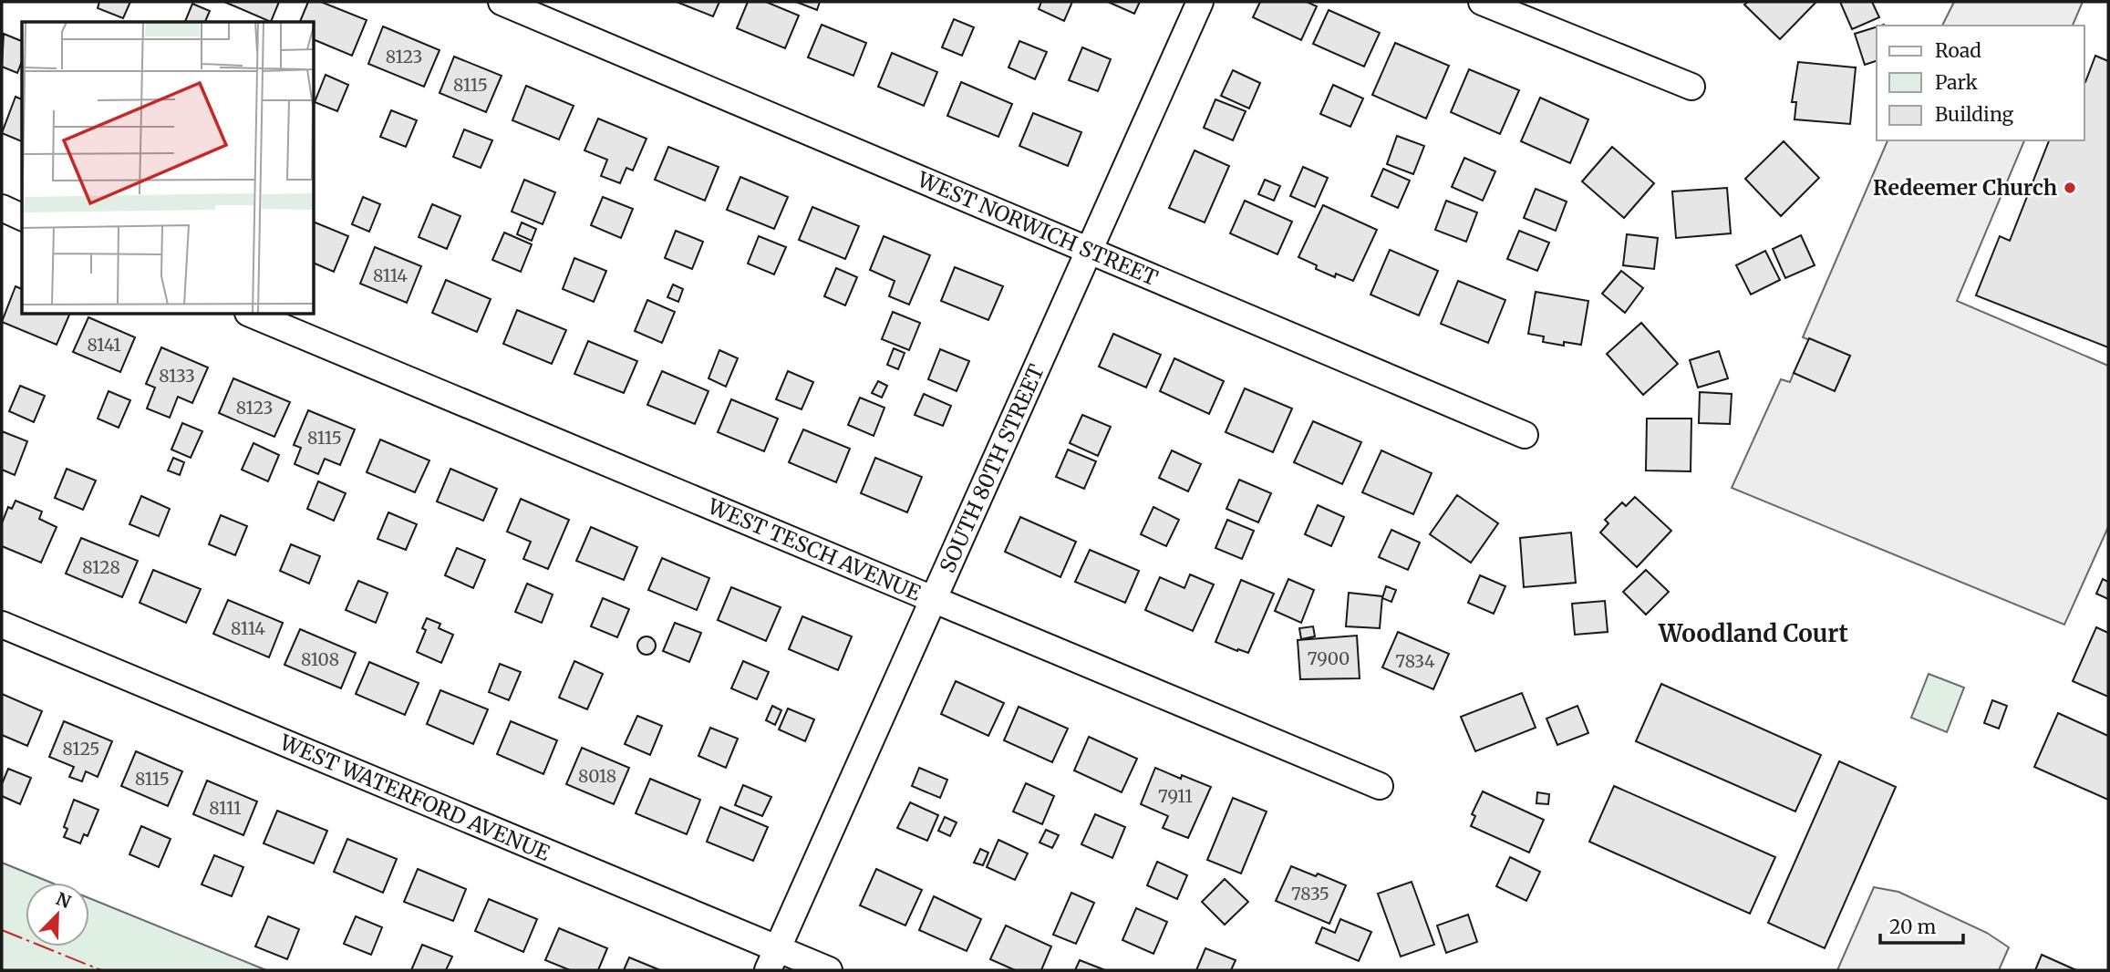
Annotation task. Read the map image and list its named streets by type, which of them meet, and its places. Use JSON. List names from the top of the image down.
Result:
{
  "streets": {
    "street": [
      "WEST NORWICH STREET",
      "SOUTH 80TH STREET",
      "WEST TESCH AVENUE",
      "WEST WATERFORD AVENUE"
    ]
  },
  "crossings": [
    ["WEST NORWICH STREET", "SOUTH 80TH STREET"],
    ["SOUTH 80TH STREET", "WEST TESCH AVENUE"],
    ["SOUTH 80TH STREET", "WEST WATERFORD AVENUE"]
  ],
  "districts": ["Woodland Court"],
  "places": ["Redeemer Church"],
  "house_numbers": [
    "8123",
    "8115",
    "8114",
    "8141",
    "8133",
    "8123",
    "8115",
    "8128",
    "8114",
    "7900",
    "8108",
    "7834",
    "8125",
    "8018",
    "8115",
    "7911",
    "8111",
    "7835"
  ],
  "legend": ["Road", "Park", "Building"],
  "scale_bar": "20 m",
  "north": "top right"
}
